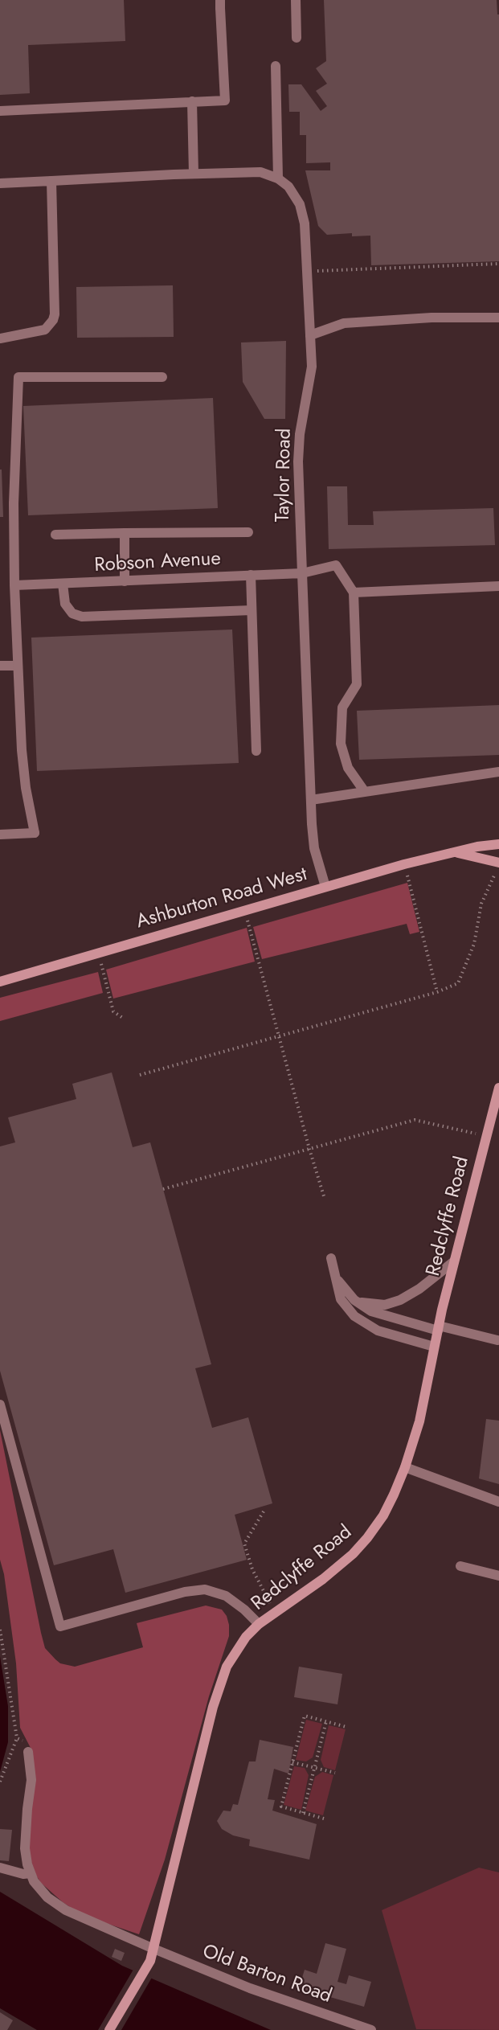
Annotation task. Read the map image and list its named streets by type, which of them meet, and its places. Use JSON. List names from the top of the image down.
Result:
{
  "streets": {
    "main road": ["Ashburton Road West", "Redclyffe Road"],
    "street": ["Taylor Road", "Robson Avenue", "Old Barton Road"]
  },
  "crossings": [
    ["Taylor Road", "Robson Avenue"],
    ["Taylor Road", "Ashburton Road West"],
    ["Redclyffe Road", "Old Barton Road"]
  ]
}
